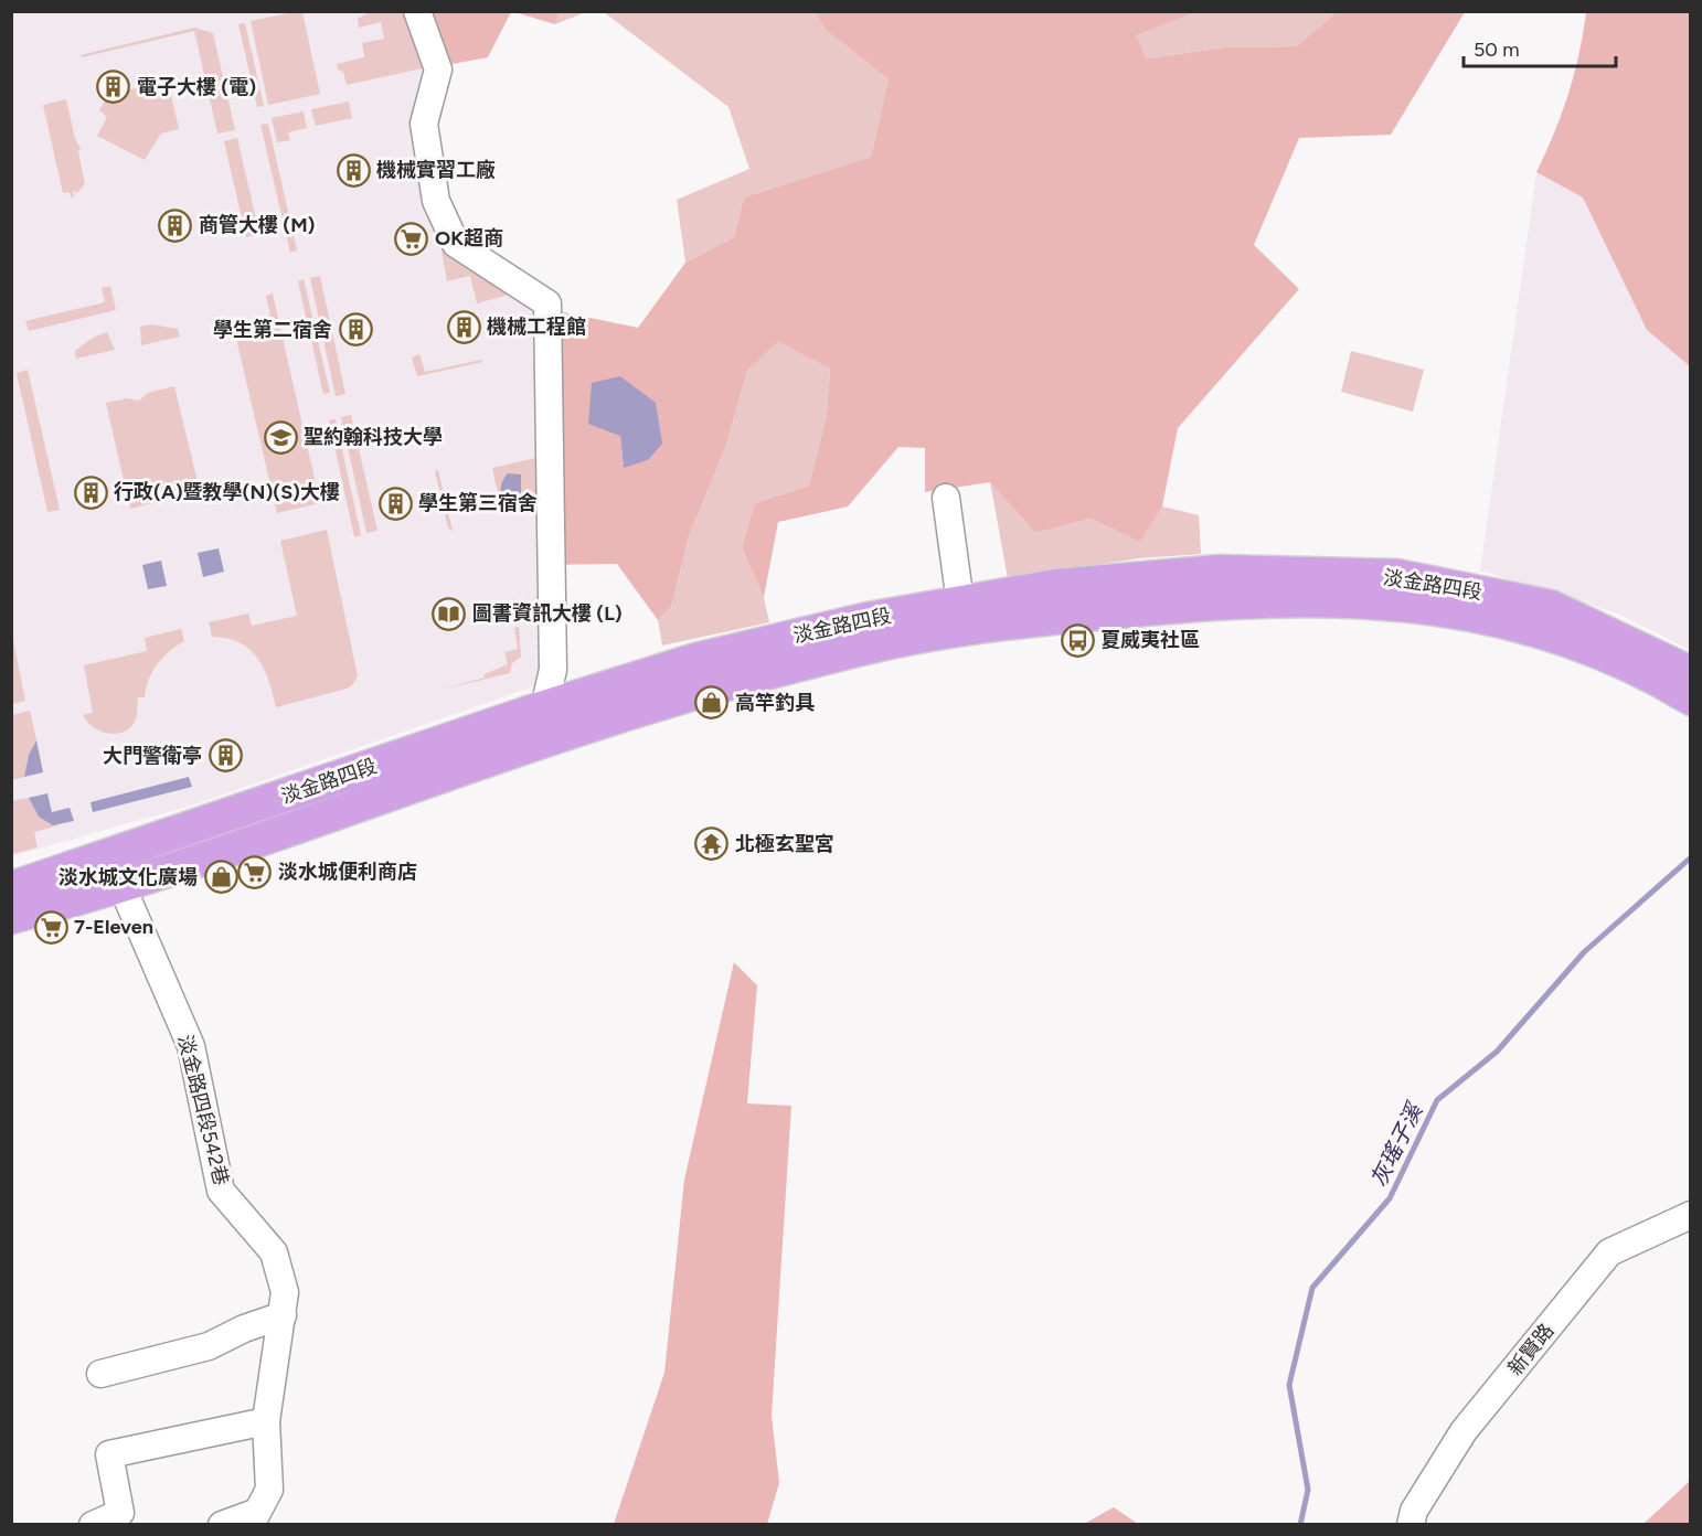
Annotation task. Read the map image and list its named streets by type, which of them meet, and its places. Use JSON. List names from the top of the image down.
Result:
{
  "streets": {
    "main road": ["淡金路四段"],
    "street": ["淡金路四段542巷", "新賢路"]
  },
  "crossings": [
    ["淡金路四段", "淡金路四段542巷"]
  ],
  "water": ["灰瑤子溪"],
  "places": {
    "building": [
      "電子大樓 (電)",
      "機械實習工廠",
      "商管大樓 (M)",
      "機械工程館",
      "學生第二宿舍",
      "行政(A)暨教學(N)(S)大樓",
      "學生第三宿舍",
      "大門警衛亭"
    ],
    "supermarket": ["OK超商", "淡水城便利商店", "7-Eleven"],
    "school or university": ["聖約翰科技大學"],
    "library": ["圖書資訊大樓 (L)"],
    "bus stop": ["夏威夷社區"],
    "shop": ["高竿釣具", "淡水城文化廣場"],
    "temple": ["北極玄聖宮"]
  },
  "scale_bar": "50 m"
}
